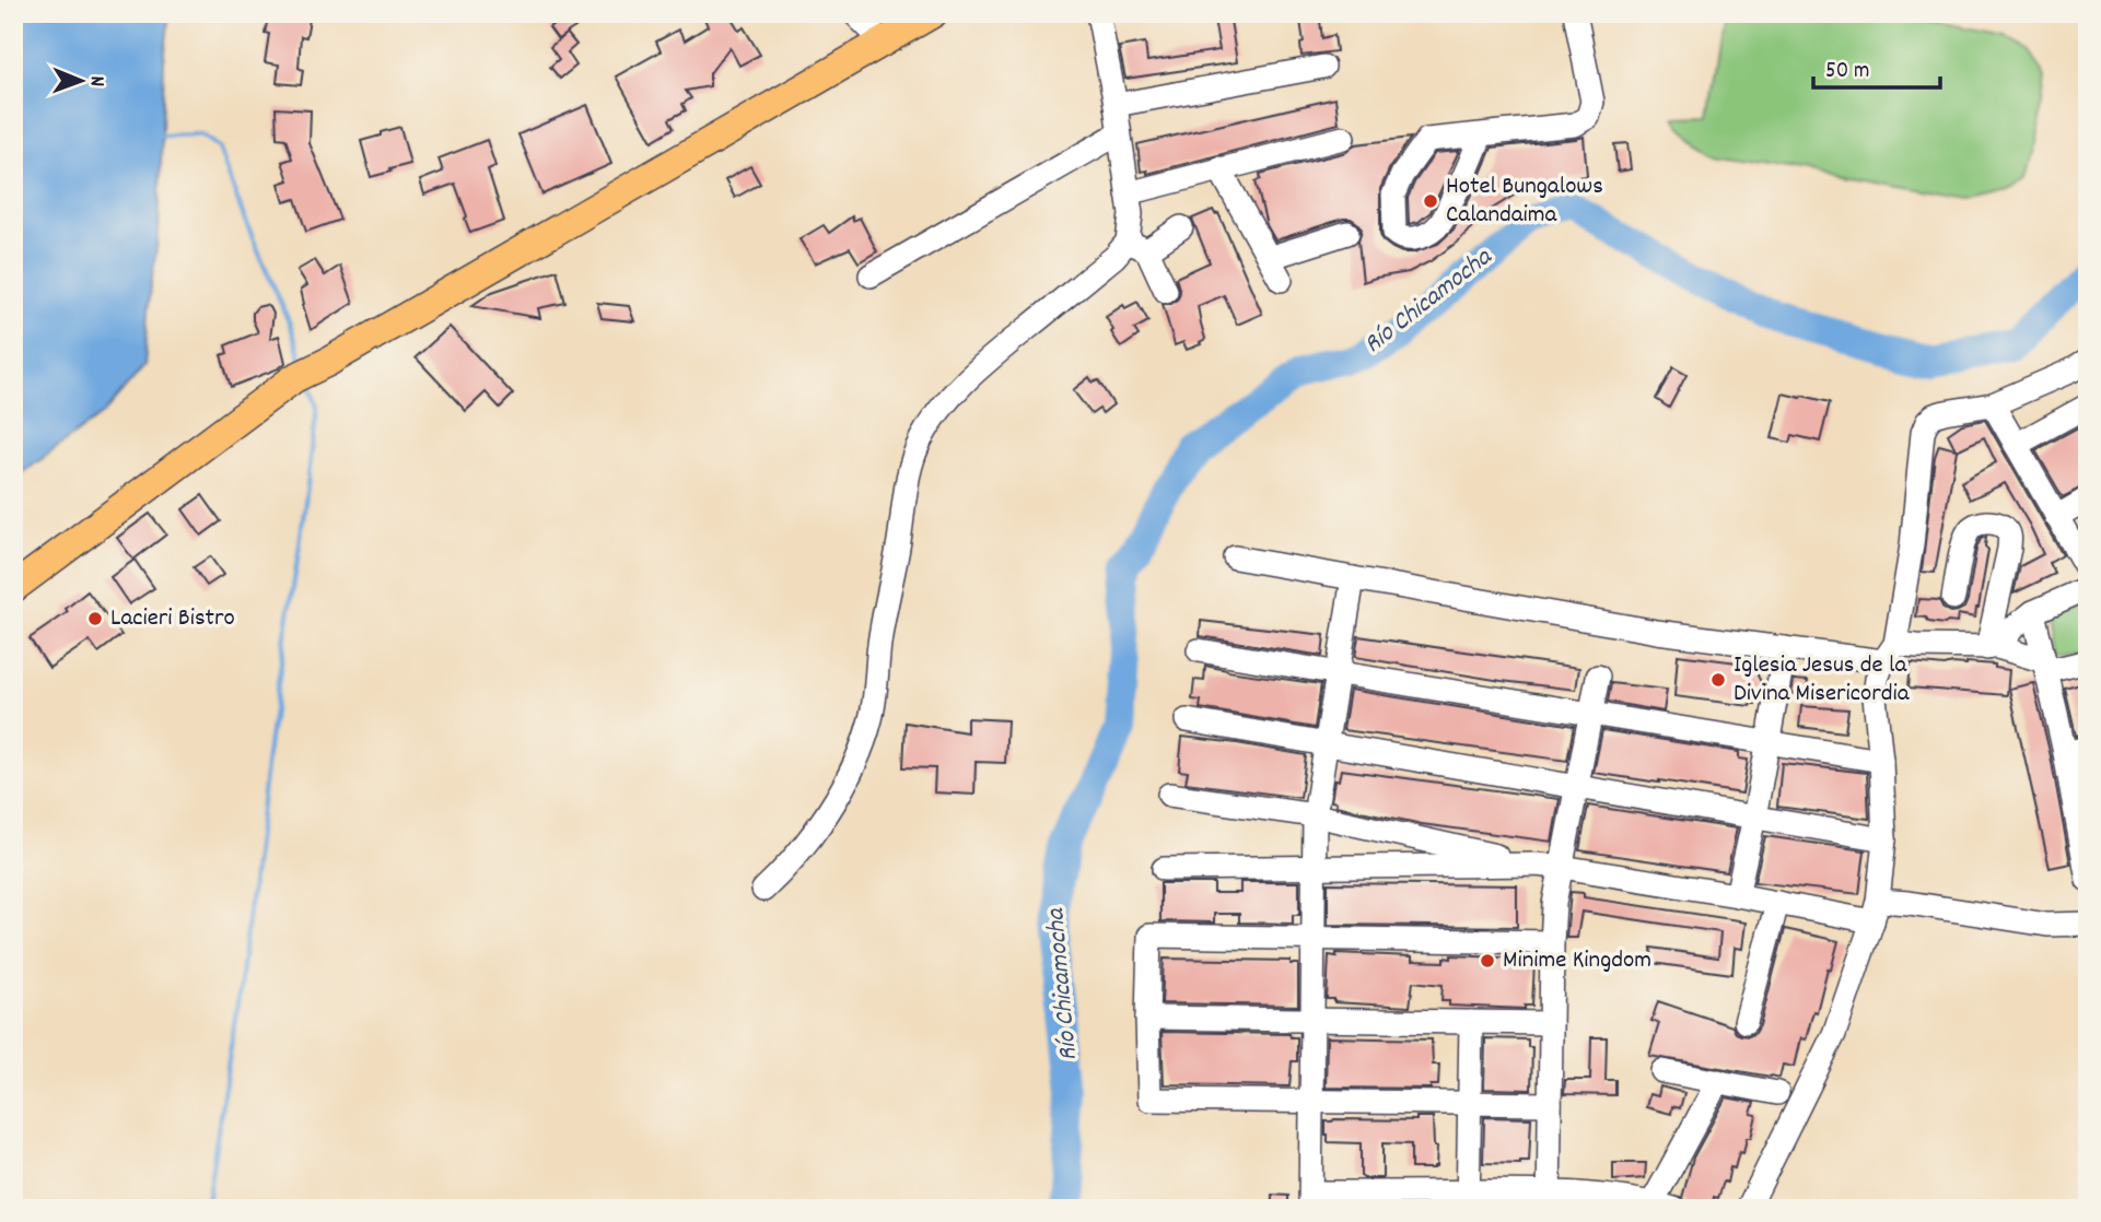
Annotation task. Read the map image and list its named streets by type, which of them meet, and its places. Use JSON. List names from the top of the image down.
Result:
{
  "water": ["Río Chicamocha"],
  "places": [
    "Hotel Bungalows Calandaima",
    "Lacieri Bistro",
    "Iglesia Jesus de la Divina Misericordia",
    "Minime Kingdom"
  ],
  "scale_bar": "50 m",
  "north": "right"
}
